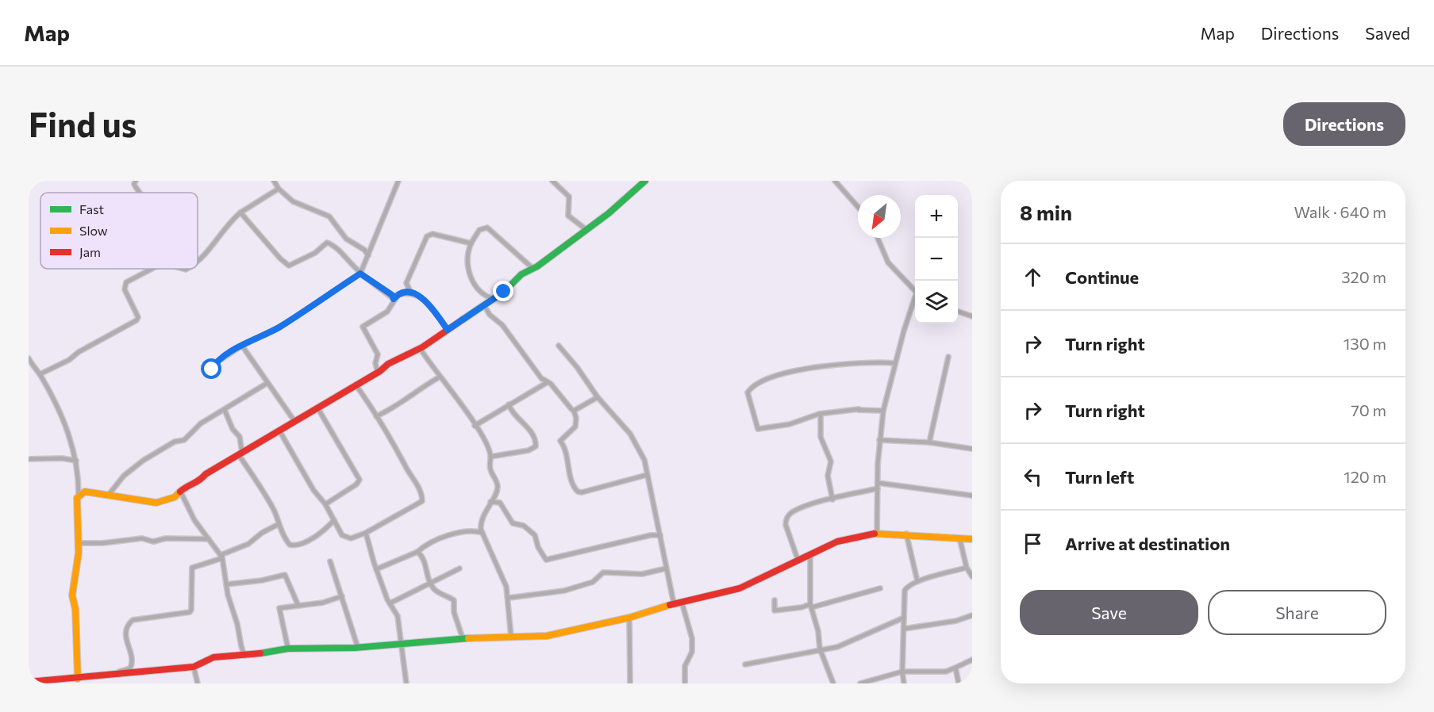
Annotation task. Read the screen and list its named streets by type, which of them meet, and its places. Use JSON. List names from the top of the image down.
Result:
{
  "legend": ["Fast", "Slow", "Jam"],
  "north": "bottom left",
  "page": {
    "header": "Map",
    "nav": ["Map", "Directions", "Saved"],
    "buttons": [
      "Directions",
      ["Save", "Share"]
    ],
    "title": "Find us",
    "heading": ["8 min", "Walk · 640 m"],
    "map_buttons": ["+", "−"],
    "list": [
      ["Continue", "320 m"],
      ["Turn right", "130 m"],
      ["Turn right", "70 m"],
      ["Turn left", "120 m"],
      "Arrive at destination"
    ]
  }
}
